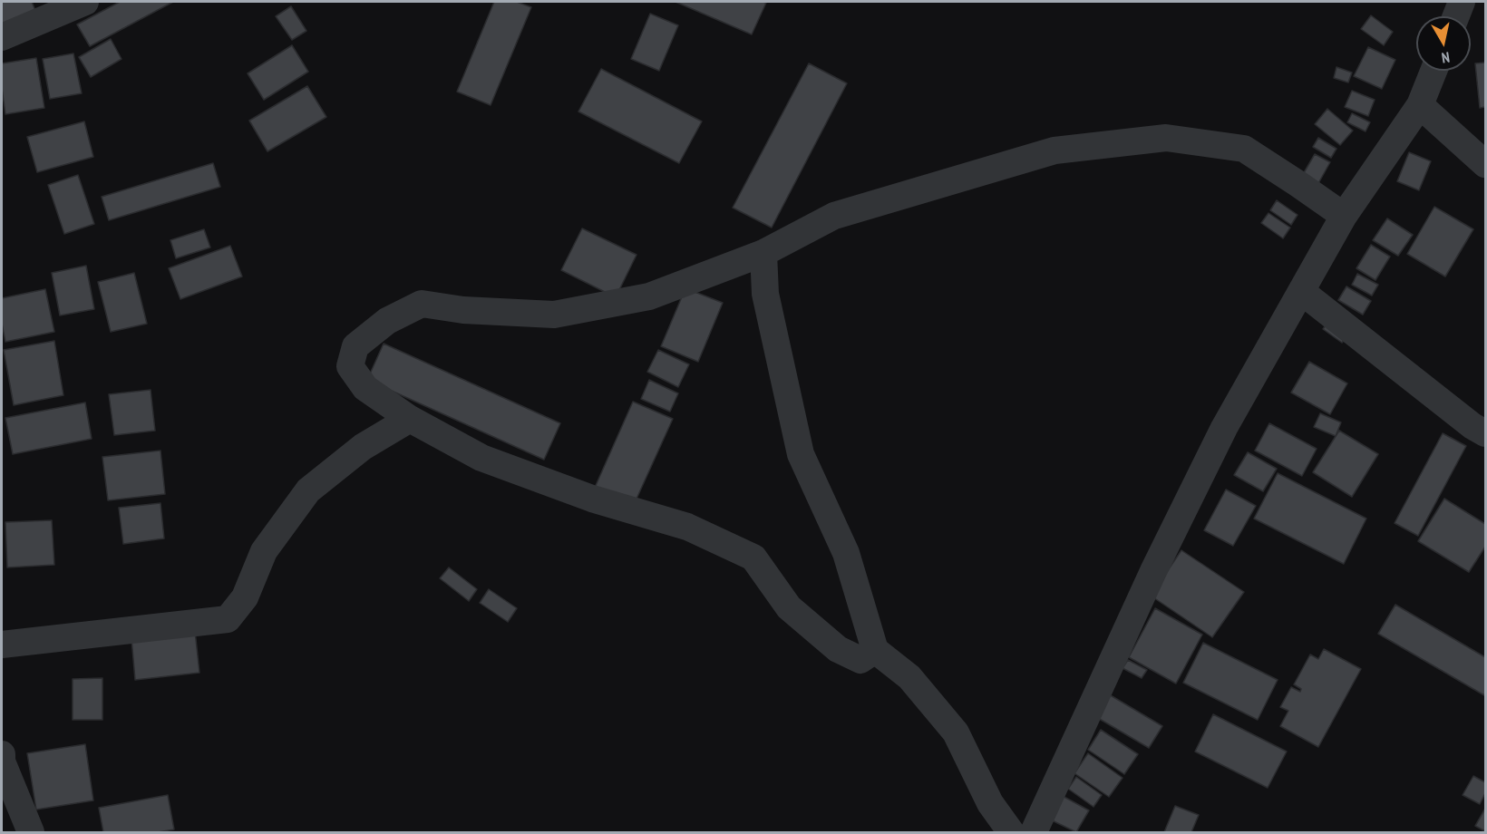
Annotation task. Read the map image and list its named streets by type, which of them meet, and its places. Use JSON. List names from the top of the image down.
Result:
{
  "north": "bottom"
}
